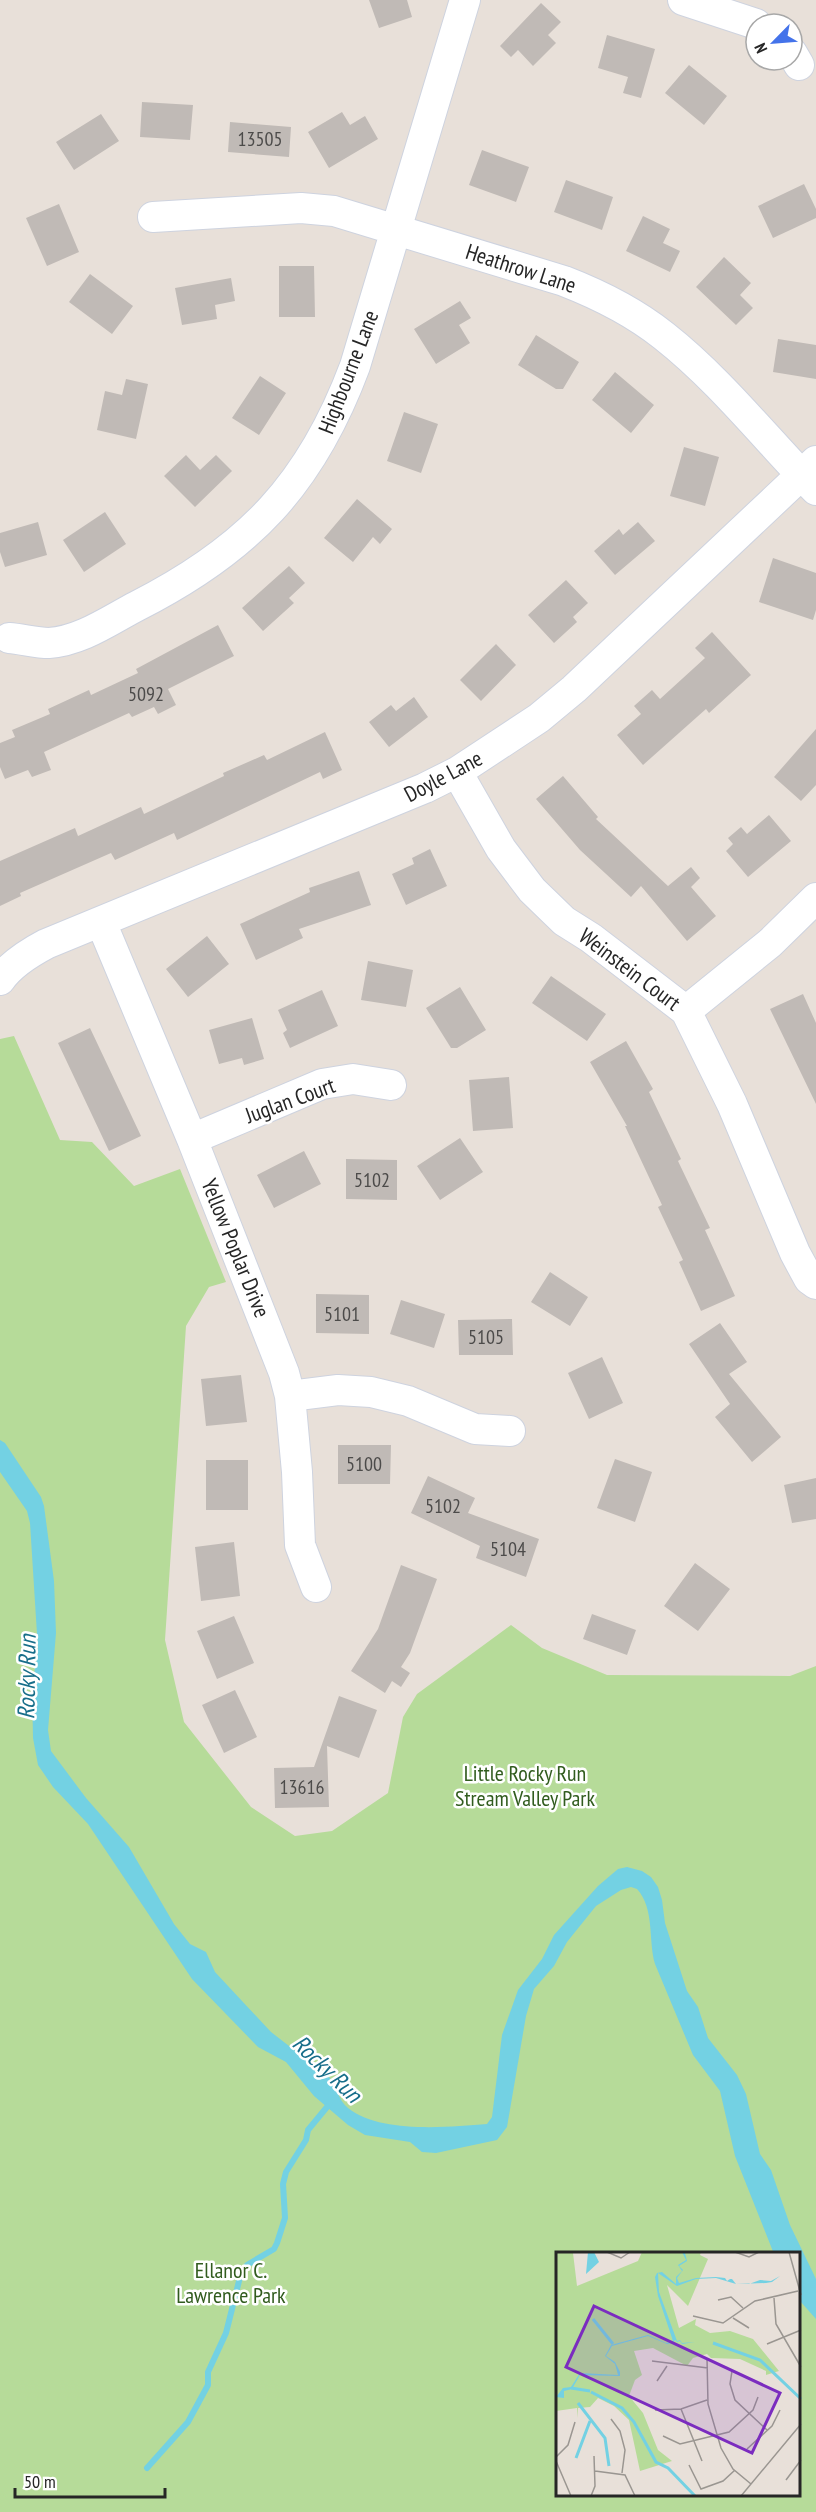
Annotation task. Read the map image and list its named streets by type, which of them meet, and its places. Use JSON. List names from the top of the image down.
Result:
{
  "streets": {
    "street": [
      "Heathrow Lane",
      "Highbourne Lane",
      "Doyle Lane",
      "Weinstein Court",
      "Juglan Court",
      "Yellow Poplar Drive"
    ]
  },
  "crossings": [
    ["Heathrow Lane", "Highbourne Lane"],
    ["Heathrow Lane", "Doyle Lane"],
    ["Doyle Lane", "Weinstein Court"],
    ["Doyle Lane", "Yellow Poplar Drive"],
    ["Juglan Court", "Yellow Poplar Drive"]
  ],
  "water": ["Rocky Run"],
  "parks": ["Little Rocky Run Stream Valley Park", "Ellanor C. Lawrence Park"],
  "house_numbers": [
    "13505",
    "5092",
    "5102",
    "5101",
    "5105",
    "5100",
    "5102",
    "5104",
    "13616"
  ],
  "scale_bar": "50 m",
  "north": "bottom left"
}
